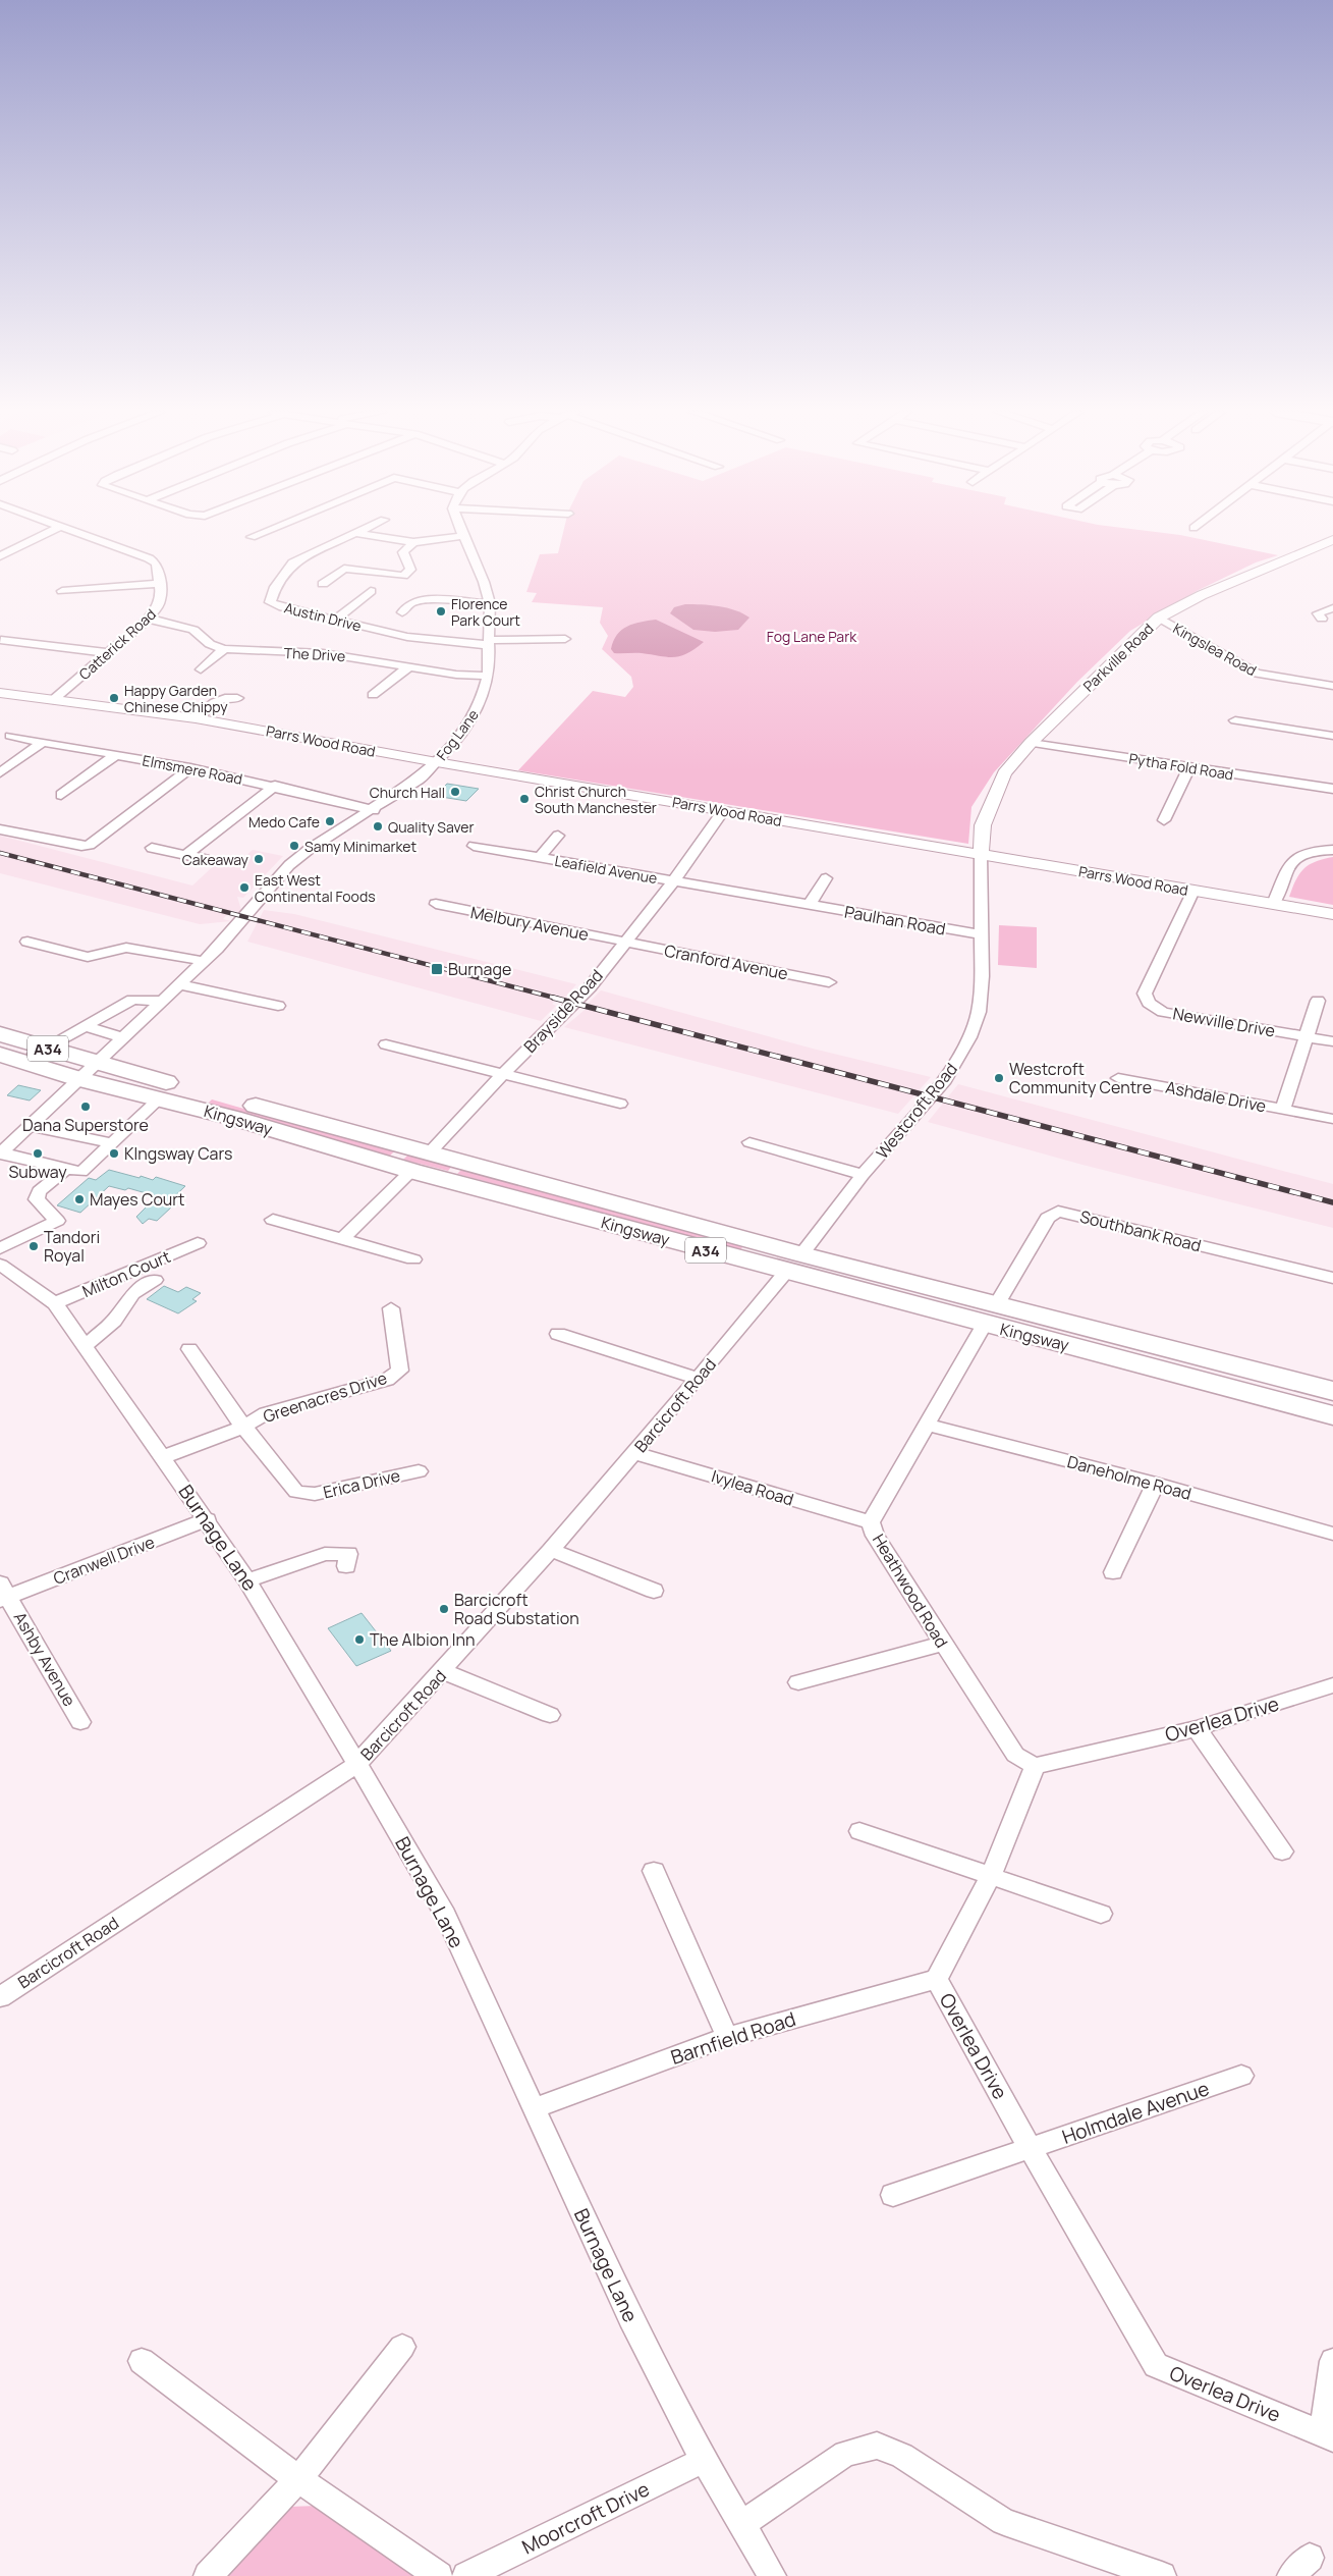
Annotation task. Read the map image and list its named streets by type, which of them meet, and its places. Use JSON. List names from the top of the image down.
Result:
{
  "streets": {
    "highway": ["A34", "Kingsway"],
    "street": [
      "Austin Drive",
      "Catterick Road",
      "Kingslea Road",
      "The Drive",
      "Parkville Road",
      "Fog Lane",
      "Parrs Wood Road",
      "Pytha Fold Road",
      "Elmsmere Road",
      "Leafield Avenue",
      "Paulhan Road",
      "Melbury Avenue",
      "Cranford Avenue",
      "Brayside Road",
      "Newville Drive",
      "Ashdale Drive",
      "Westcroft Road",
      "Southbank Road",
      "Milton Court",
      "Greenacres Drive",
      "Barcicroft Road",
      "Daneholme Road",
      "Erica Drive",
      "Ivylea Road",
      "Burnage Lane",
      "Cranwell Drive",
      "Heathwood Road",
      "Ashby Avenue",
      "Overlea Drive",
      "Barnfield Road",
      "Holmdale Avenue",
      "Moorcroft Drive"
    ]
  },
  "crossings": [
    ["Austin Drive", "Fog Lane"],
    ["Catterick Road", "The Drive"],
    ["Catterick Road", "Parrs Wood Road"],
    ["Kingslea Road", "Parkville Road"],
    ["The Drive", "Fog Lane"],
    ["Parkville Road", "Parrs Wood Road"],
    ["Parkville Road", "Pytha Fold Road"],
    ["Parkville Road", "Westcroft Road"],
    ["Fog Lane", "Parrs Wood Road"],
    ["Fog Lane", "Elmsmere Road"],
    ["Fog Lane", "Kingsway"],
    ["Parrs Wood Road", "Brayside Road"],
    ["Parrs Wood Road", "Newville Drive"],
    ["Parrs Wood Road", "Westcroft Road"],
    ["Leafield Avenue", "Paulhan Road"],
    ["Leafield Avenue", "Brayside Road"],
    ["Paulhan Road", "Brayside Road"],
    ["Paulhan Road", "Westcroft Road"],
    ["Melbury Avenue", "Cranford Avenue"],
    ["Melbury Avenue", "Brayside Road"],
    ["Cranford Avenue", "Brayside Road"],
    ["Brayside Road", "Kingsway"],
    ["Newville Drive", "Ashdale Drive"],
    ["Westcroft Road", "Kingsway"],
    ["Westcroft Road", "Barcicroft Road"],
    ["Kingsway", "Southbank Road"],
    ["Kingsway", "Barcicroft Road"],
    ["Kingsway", "Heathwood Road"],
    ["Southbank Road", "Heathwood Road"],
    ["Milton Court", "Burnage Lane"],
    ["Greenacres Drive", "Erica Drive"],
    ["Greenacres Drive", "Burnage Lane"],
    ["Barcicroft Road", "Ivylea Road"],
    ["Barcicroft Road", "Burnage Lane"],
    ["Daneholme Road", "Heathwood Road"],
    ["Ivylea Road", "Heathwood Road"],
    ["Burnage Lane", "Cranwell Drive"],
    ["Burnage Lane", "Barnfield Road"],
    ["Burnage Lane", "Moorcroft Drive"],
    ["Cranwell Drive", "Ashby Avenue"],
    ["Heathwood Road", "Overlea Drive"],
    ["Overlea Drive", "Barnfield Road"],
    ["Overlea Drive", "Holmdale Avenue"]
  ],
  "parks": ["Fog Lane Park"],
  "places": {
    "other": [
      "Florence Park Court",
      "Happy Garden Chinese Chippy",
      "Church Hall",
      "Christ Church South Manchester",
      "Medo Cafe",
      "Quality Saver",
      "Samy Minimarket",
      "Cakeaway",
      "East West Continental Foods",
      "Westcroft Community Centre",
      "Dana Superstore",
      "Subway",
      "KIngsway Cars",
      "Mayes Court",
      "Tandori Royal",
      "Barcicroft Road Substation",
      "The Albion Inn"
    ],
    "transit": ["Burnage"]
  }
}
